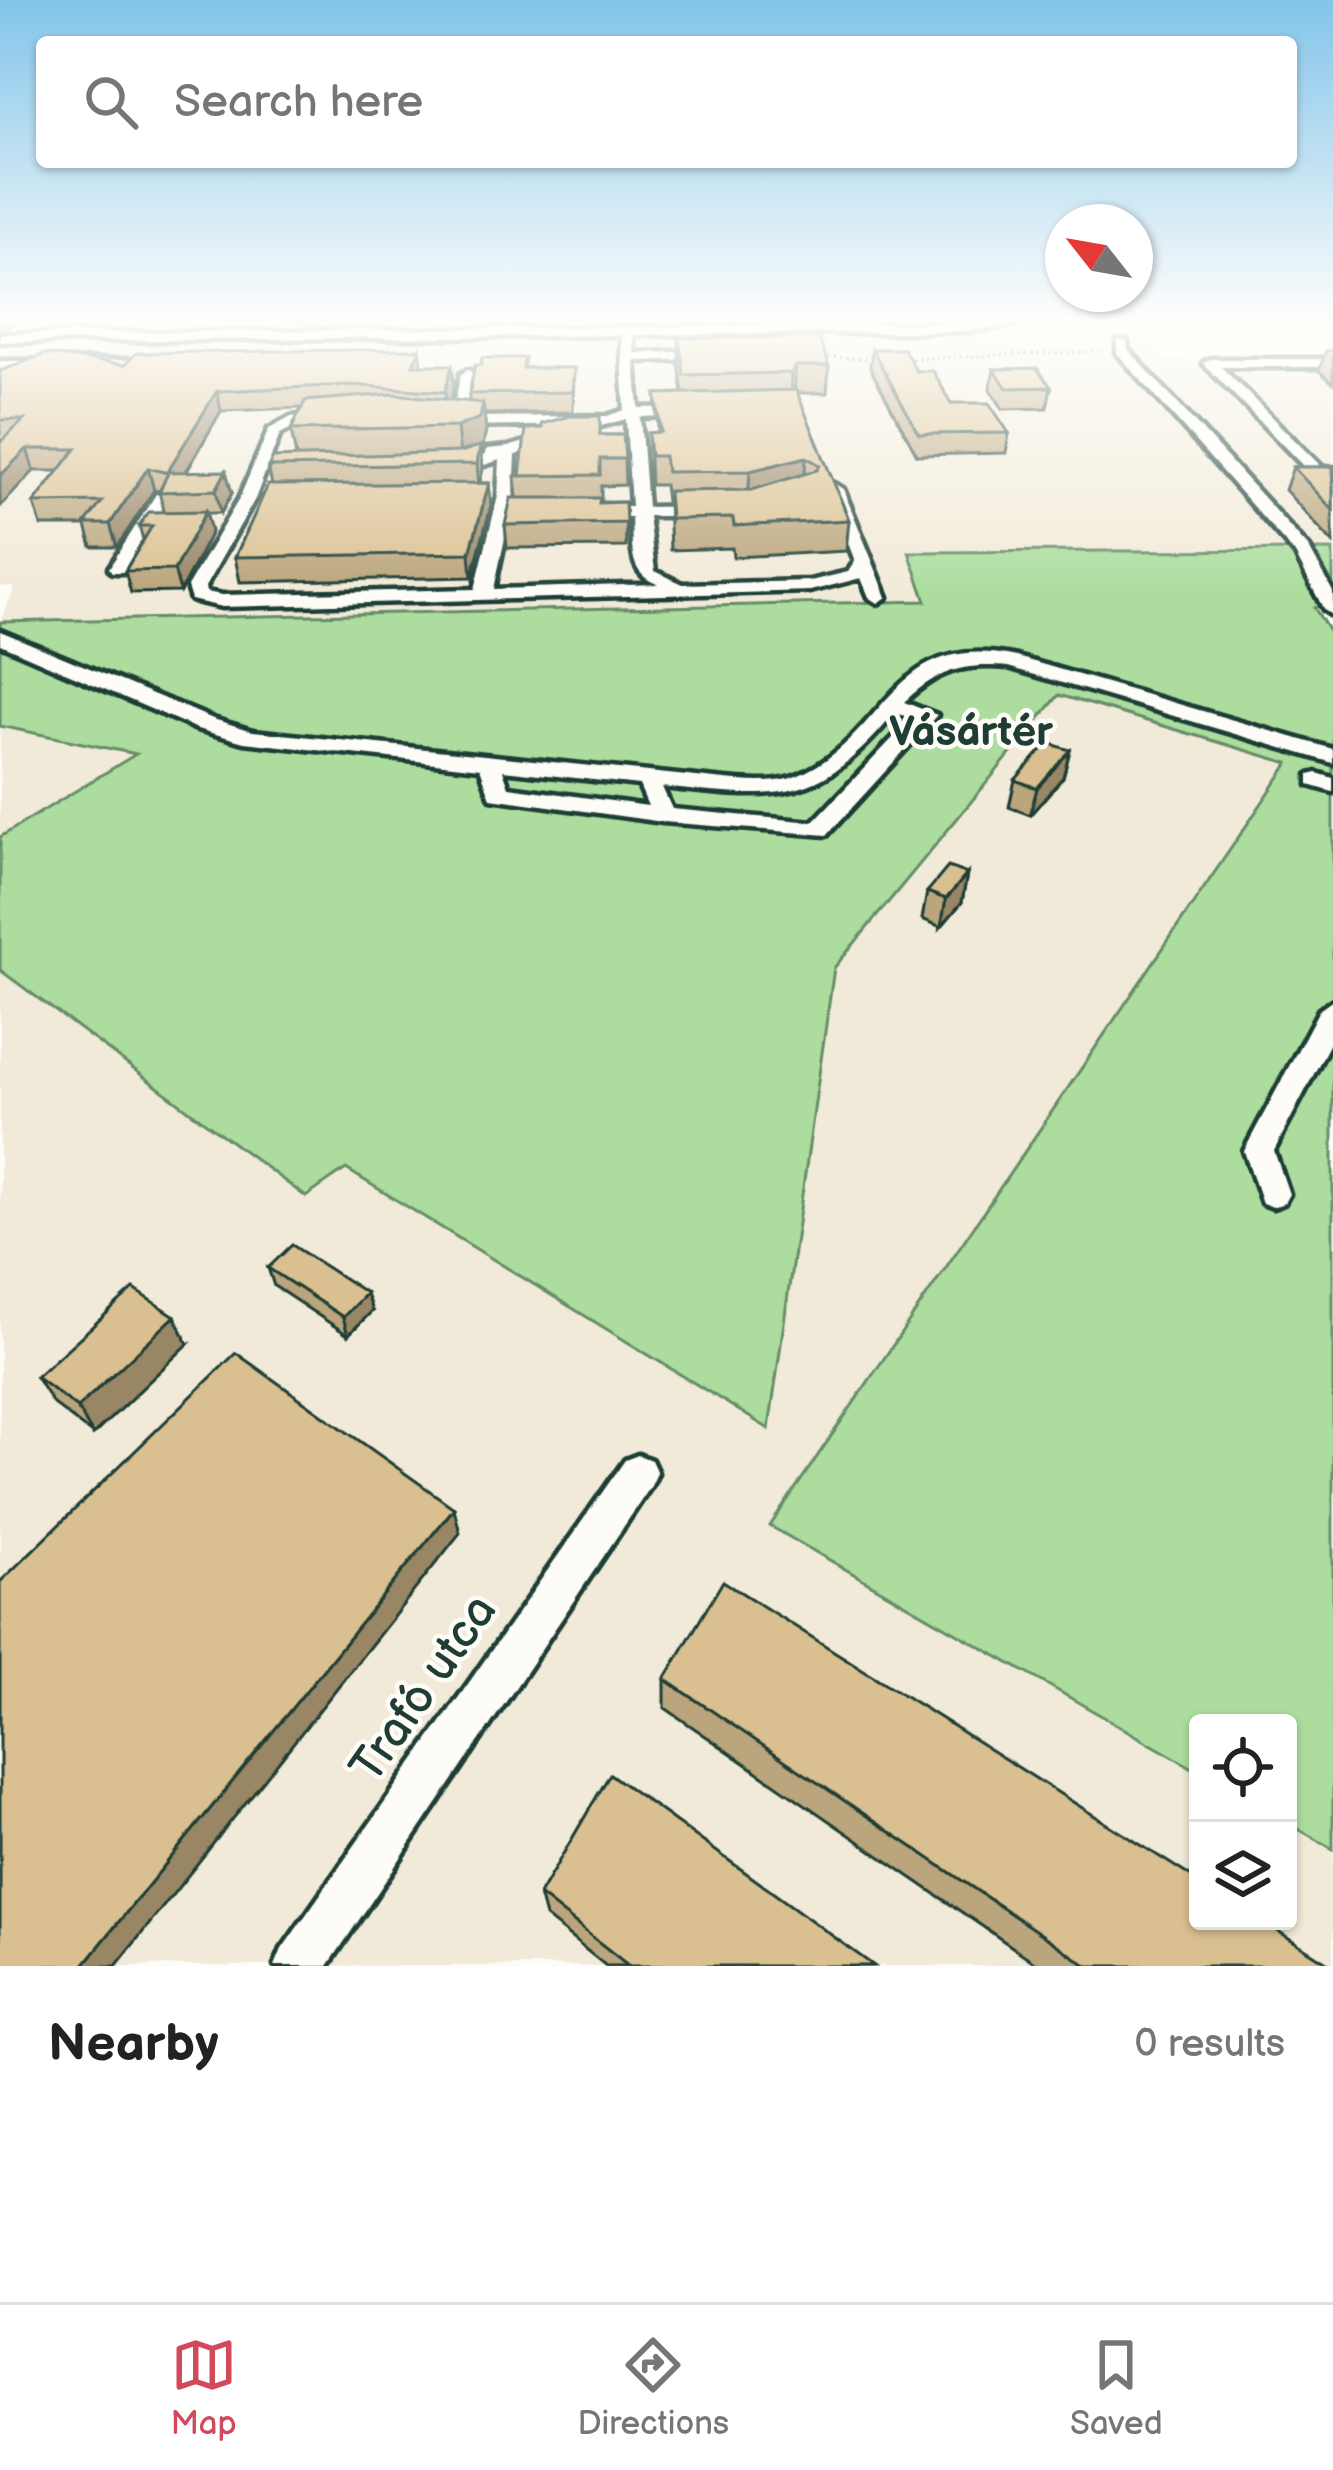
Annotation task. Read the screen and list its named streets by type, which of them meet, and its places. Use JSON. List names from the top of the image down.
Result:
{
  "streets": {
    "street": ["Trafó utca"]
  },
  "districts": ["Vásártér"],
  "north": "top left",
  "page": {
    "search": "Search here",
    "heading": ["Nearby", "0 results"],
    "nav": ["Map", "Directions", "Saved"]
  }
}
